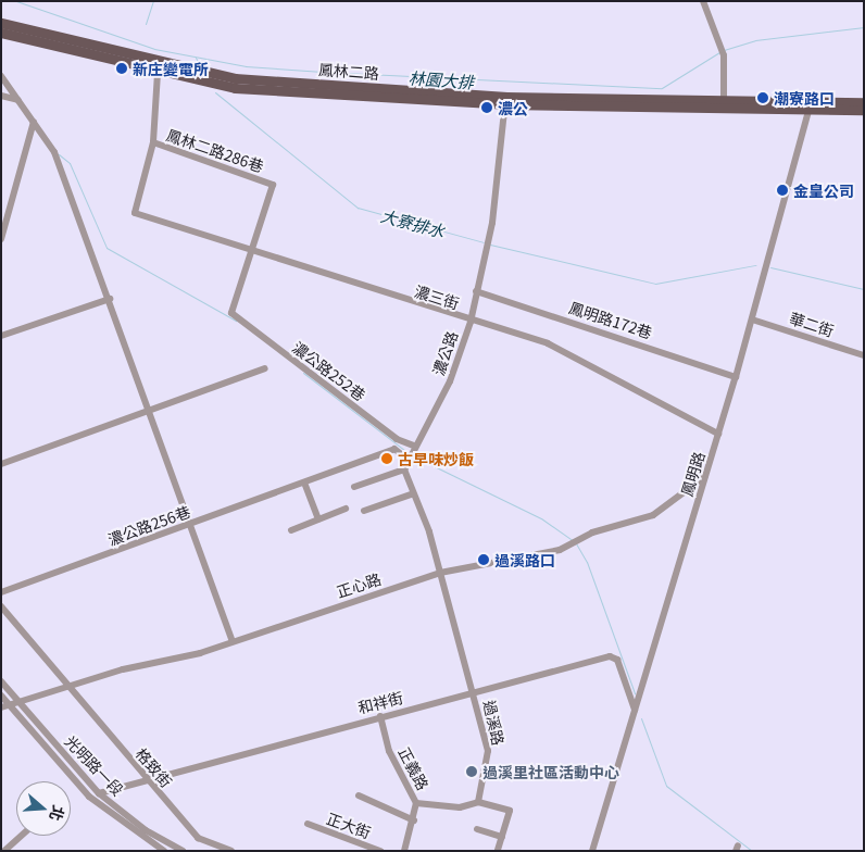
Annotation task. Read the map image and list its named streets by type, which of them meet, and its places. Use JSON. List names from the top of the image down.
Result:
{
  "streets": {
    "main road": ["鳳林二路"],
    "street": [
      "鳳林二路286巷",
      "濃三街",
      "鳳明路172巷",
      "華二街",
      "濃公路",
      "濃公路252巷",
      "鳳明路",
      "濃公路256巷",
      "正心路",
      "和祥街",
      "過溪路",
      "光明路一段",
      "格致街",
      "正義路",
      "正大街"
    ]
  },
  "crossings": [
    ["鳳林二路", "鳳林二路286巷"],
    ["鳳林二路", "濃公路"],
    ["鳳林二路", "鳳明路"],
    ["鳳林二路286巷", "濃三街"],
    ["鳳林二路286巷", "濃公路252巷"],
    ["濃三街", "濃公路"],
    ["濃三街", "濃公路252巷"],
    ["濃三街", "鳳明路"],
    ["鳳明路172巷", "濃公路"],
    ["鳳明路172巷", "鳳明路"],
    ["華二街", "鳳明路"],
    ["濃公路", "濃公路252巷"],
    ["濃公路", "濃公路256巷"],
    ["濃公路", "正心路"],
    ["濃公路", "過溪路"],
    ["濃公路252巷", "濃公路256巷"],
    ["鳳明路", "正心路"],
    ["鳳明路", "和祥街"],
    ["正心路", "過溪路"],
    ["正心路", "光明路一段"],
    ["正心路", "格致街"],
    ["和祥街", "過溪路"],
    ["和祥街", "光明路一段"],
    ["和祥街", "格致街"],
    ["和祥街", "正義路"]
  ],
  "water": ["林園大排", "大寮排水"],
  "places": [
    "新庄變電所",
    "潮寮路口",
    "濃公",
    "金皇公司",
    "古早味炒飯",
    "過溪路口",
    "過溪里社區活動中心"
  ],
  "north": "right"
}
